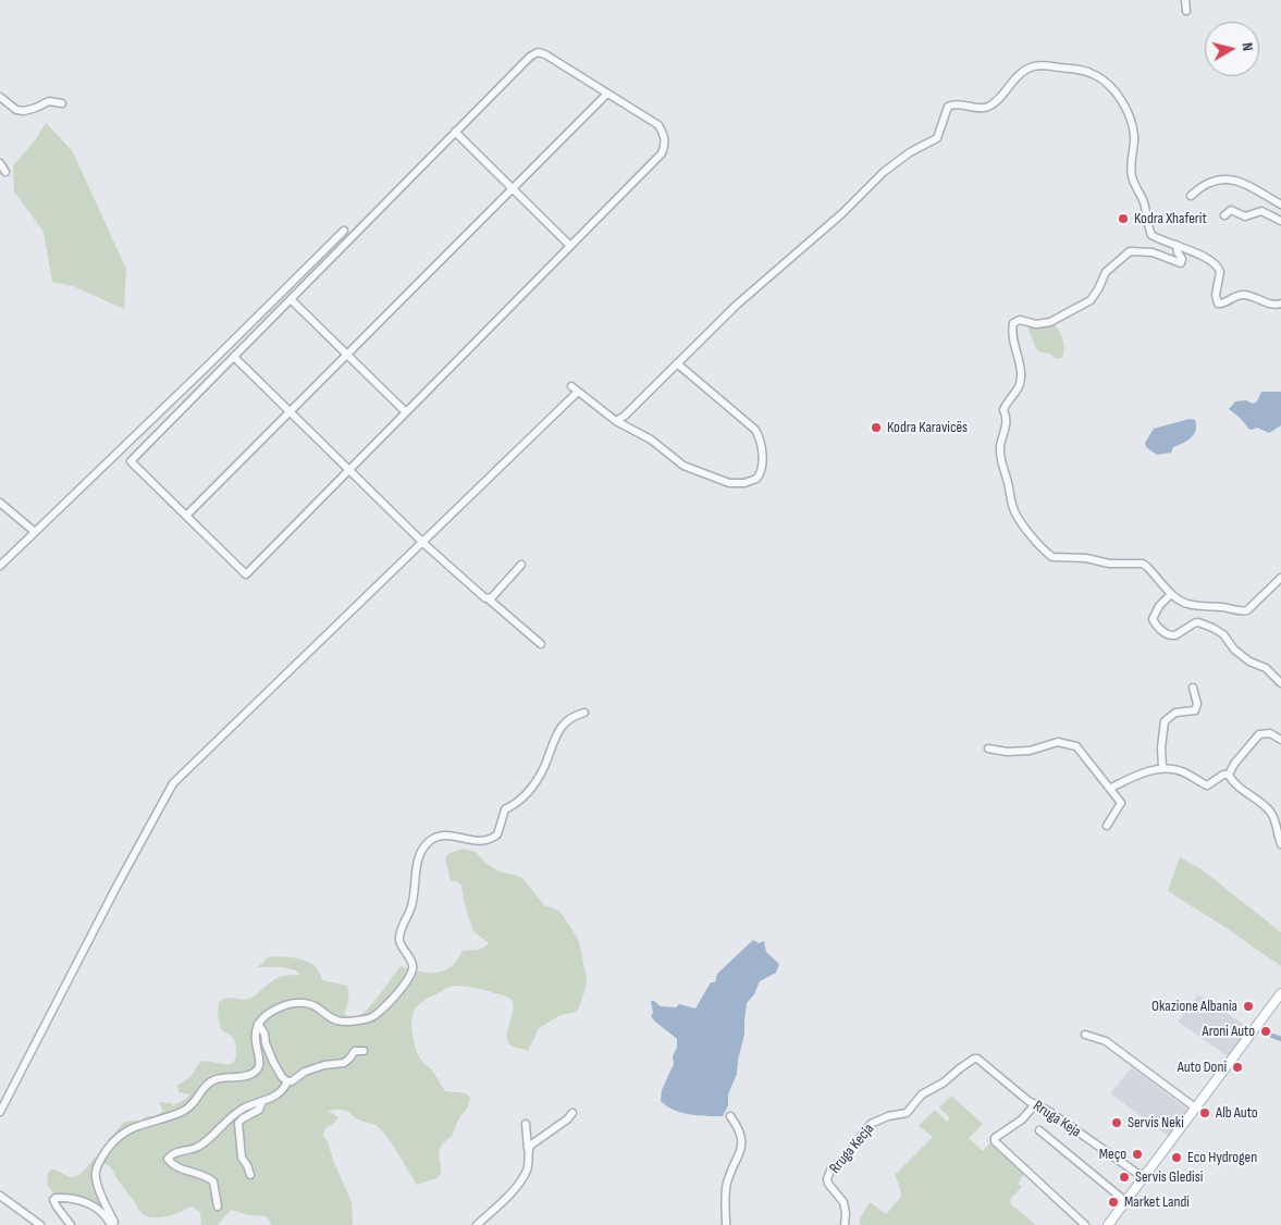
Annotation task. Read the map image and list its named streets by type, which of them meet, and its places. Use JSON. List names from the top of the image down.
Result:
{
  "streets": {
    "street": ["Rruga Keja", "Rruga Kecja"]
  },
  "crossings": [
    ["Rruga Keja", "Rruga Kecja"]
  ],
  "places": [
    "Kodra Xhaferit",
    "Kodra Karavicës",
    "Okazione Albania",
    "Aroni Auto",
    "Auto Doni",
    "Alb Auto",
    "Servis Neki",
    "Meço",
    "Eco Hydrogen",
    "Servis Gledisi",
    "Market Landi"
  ],
  "north": "right"
}
